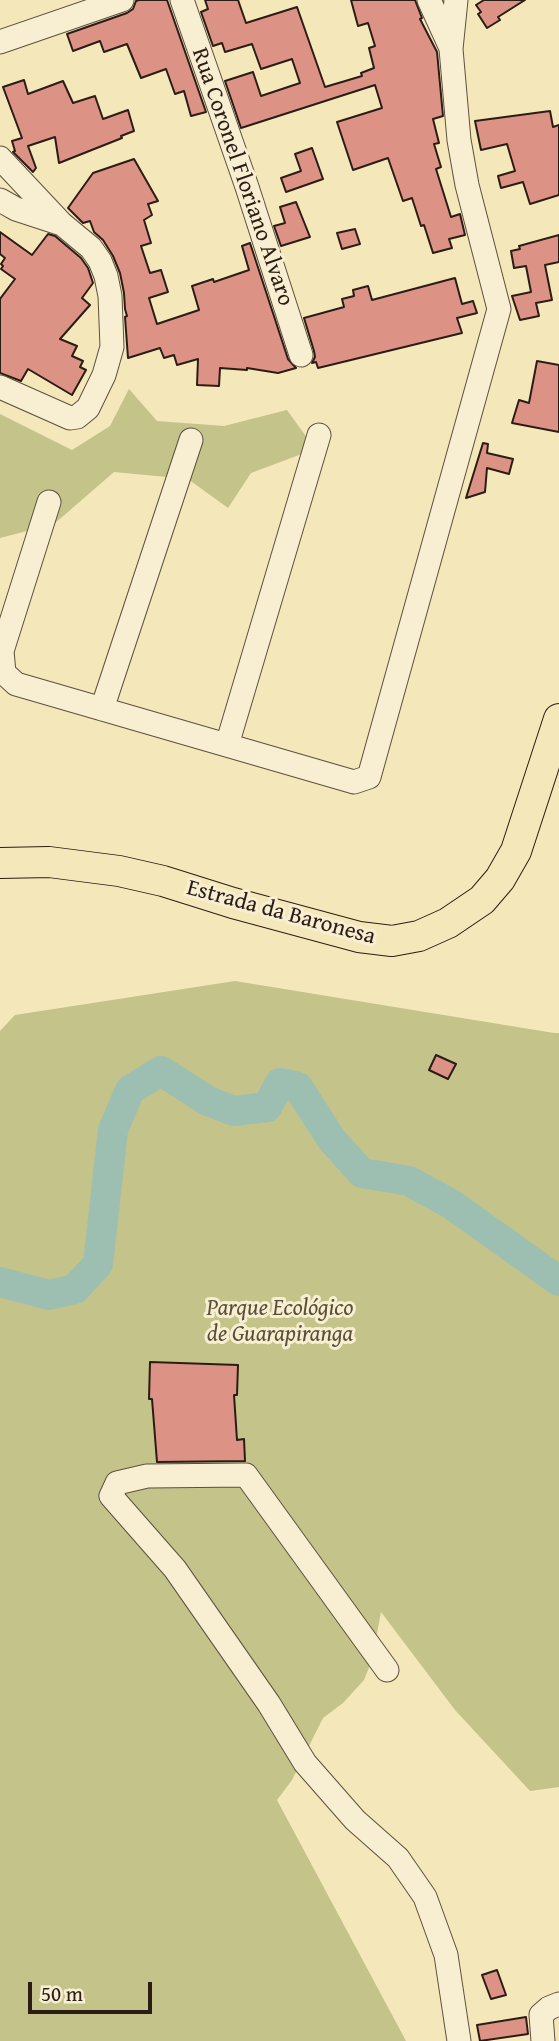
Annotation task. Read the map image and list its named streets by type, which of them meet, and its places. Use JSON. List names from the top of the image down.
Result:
{
  "streets": {
    "main road": ["Estrada da Baronesa"],
    "street": ["Rua Coronel Floriano Alvaro"]
  },
  "parks": ["Parque Ecológico de Guarapiranga"],
  "scale_bar": "50 m"
}
